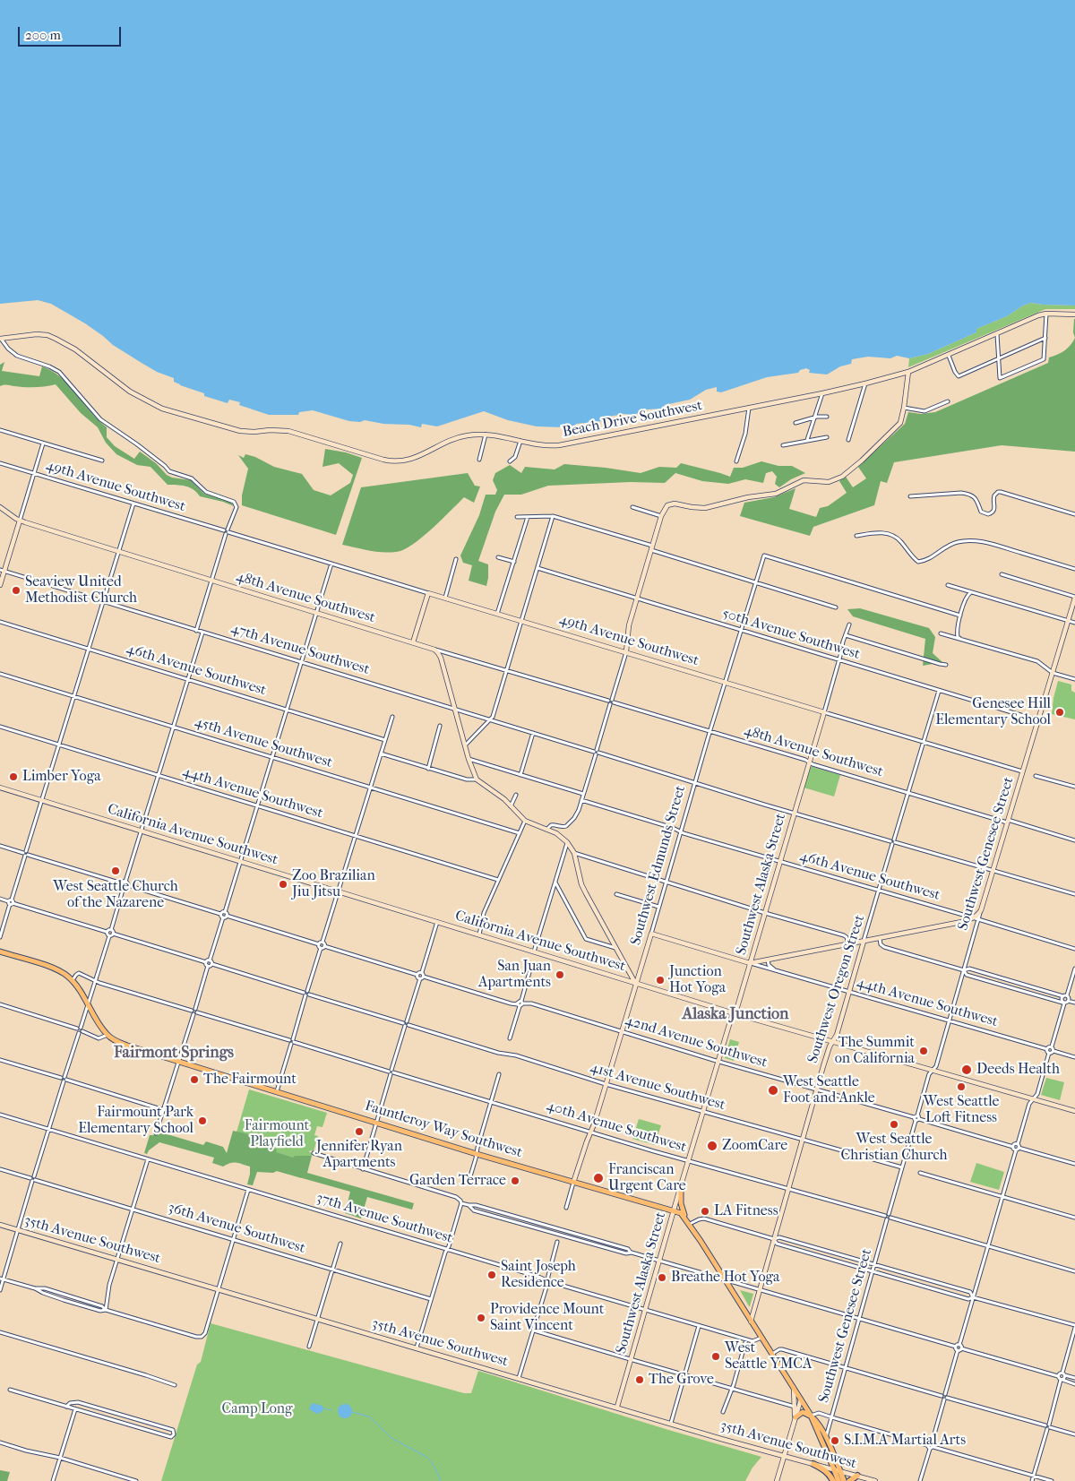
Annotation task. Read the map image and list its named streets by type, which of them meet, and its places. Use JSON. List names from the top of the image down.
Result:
{
  "streets": {
    "highway": ["Fauntleroy Way Southwest"],
    "street": [
      "Beach Drive Southwest",
      "49th Avenue Southwest",
      "48th Avenue Southwest",
      "50th Avenue Southwest",
      "47th Avenue Southwest",
      "46th Avenue Southwest",
      "45th Avenue Southwest",
      "44th Avenue Southwest",
      "California Avenue Southwest",
      "Southwest Genesee Street",
      "Southwest Edmunds Street",
      "Southwest Alaska Street",
      "Southwest Oregon Street",
      "42nd Avenue Southwest",
      "41st Avenue Southwest",
      "40th Avenue Southwest",
      "37th Avenue Southwest",
      "36th Avenue Southwest",
      "35th Avenue Southwest"
    ]
  },
  "crossings": [
    ["49th Avenue Southwest", "Southwest Genesee Street"],
    ["49th Avenue Southwest", "Southwest Edmunds Street"],
    ["49th Avenue Southwest", "Southwest Alaska Street"],
    ["49th Avenue Southwest", "Southwest Oregon Street"],
    ["48th Avenue Southwest", "Southwest Genesee Street"],
    ["48th Avenue Southwest", "Southwest Edmunds Street"],
    ["48th Avenue Southwest", "Southwest Alaska Street"],
    ["48th Avenue Southwest", "Southwest Oregon Street"],
    ["50th Avenue Southwest", "Southwest Genesee Street"],
    ["50th Avenue Southwest", "Southwest Edmunds Street"],
    ["50th Avenue Southwest", "Southwest Alaska Street"],
    ["50th Avenue Southwest", "Southwest Oregon Street"],
    ["47th Avenue Southwest", "Southwest Genesee Street"],
    ["47th Avenue Southwest", "Southwest Edmunds Street"],
    ["47th Avenue Southwest", "Southwest Alaska Street"],
    ["47th Avenue Southwest", "Southwest Oregon Street"],
    ["46th Avenue Southwest", "Southwest Genesee Street"],
    ["46th Avenue Southwest", "Southwest Edmunds Street"],
    ["46th Avenue Southwest", "Southwest Alaska Street"],
    ["46th Avenue Southwest", "Southwest Oregon Street"],
    ["44th Avenue Southwest", "Southwest Genesee Street"],
    ["44th Avenue Southwest", "Southwest Edmunds Street"],
    ["44th Avenue Southwest", "Southwest Alaska Street"],
    ["44th Avenue Southwest", "Southwest Oregon Street"],
    ["California Avenue Southwest", "Southwest Genesee Street"],
    ["California Avenue Southwest", "Southwest Edmunds Street"],
    ["California Avenue Southwest", "Southwest Alaska Street"],
    ["California Avenue Southwest", "Southwest Oregon Street"],
    ["Southwest Genesee Street", "42nd Avenue Southwest"],
    ["Southwest Genesee Street", "41st Avenue Southwest"],
    ["Southwest Genesee Street", "40th Avenue Southwest"],
    ["Southwest Genesee Street", "Fauntleroy Way Southwest"],
    ["Southwest Edmunds Street", "42nd Avenue Southwest"],
    ["Southwest Edmunds Street", "41st Avenue Southwest"],
    ["Southwest Edmunds Street", "40th Avenue Southwest"],
    ["Southwest Edmunds Street", "Fauntleroy Way Southwest"],
    ["Southwest Alaska Street", "42nd Avenue Southwest"],
    ["Southwest Alaska Street", "41st Avenue Southwest"],
    ["Southwest Alaska Street", "40th Avenue Southwest"],
    ["Southwest Alaska Street", "Fauntleroy Way Southwest"],
    ["Southwest Alaska Street", "37th Avenue Southwest"],
    ["Southwest Alaska Street", "35th Avenue Southwest"],
    ["Southwest Oregon Street", "42nd Avenue Southwest"],
    ["Southwest Oregon Street", "41st Avenue Southwest"],
    ["Southwest Oregon Street", "40th Avenue Southwest"],
    ["Southwest Oregon Street", "Fauntleroy Way Southwest"],
    ["40th Avenue Southwest", "Fauntleroy Way Southwest"],
    ["Fauntleroy Way Southwest", "37th Avenue Southwest"],
    ["Fauntleroy Way Southwest", "35th Avenue Southwest"]
  ],
  "districts": ["Alaska Junction", "Fairmont Springs"],
  "parks": ["Fairmount Playfield", "Camp Long"],
  "places": [
    "Seaview United Methodist Church",
    "Genesee Hill Elementary School",
    "Limber Yoga",
    "West Seattle Church of the Nazarene",
    "Zoo Brazilian Jiu Jitsu",
    "San Juan Apartments",
    "Junction Hot Yoga",
    "The Summit on California",
    "Deeds Health",
    "The Fairmount",
    "West Seattle Loft Fitness",
    "West Seattle Foot and Ankle",
    "Fairmount Park Elementary School",
    "West Seattle Christian Church",
    "Jennifer Ryan Apartments",
    "ZoomCare",
    "Franciscan Urgent Care",
    "Garden Terrace",
    "LA Fitness",
    "Saint Joseph Residence",
    "Breathe Hot Yoga",
    "Providence Mount Saint Vincent",
    "West Seattle YMCA",
    "The Grove",
    "S.I.M.A Martial Arts"
  ],
  "scale_bar": "200 m"
}
